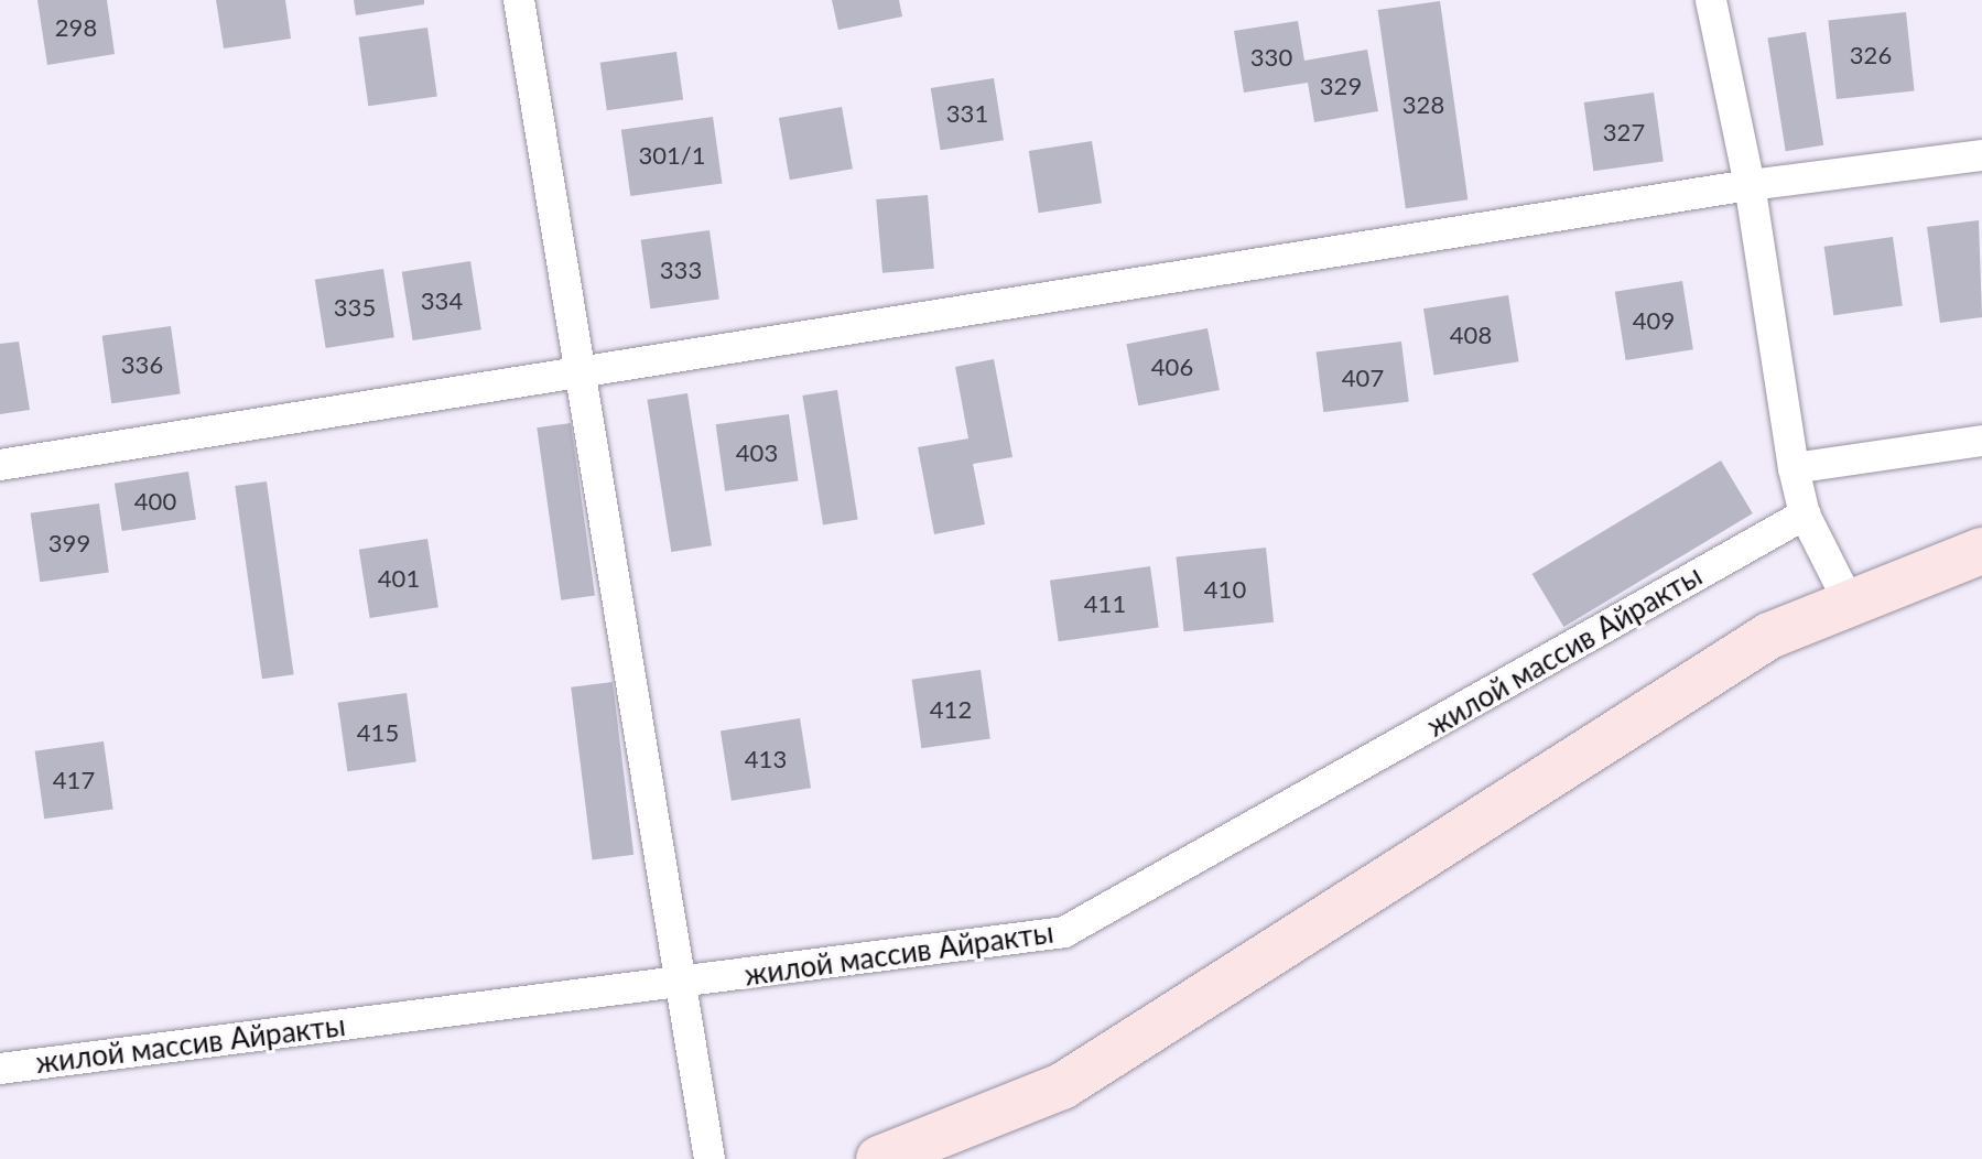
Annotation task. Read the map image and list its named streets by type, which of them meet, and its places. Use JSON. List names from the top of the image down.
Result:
{
  "streets": {
    "street": ["жилой массив Айракты"]
  },
  "house_numbers": [
    "298",
    "326",
    "330",
    "329",
    "328",
    "331",
    "327",
    "301/1",
    "333",
    "334",
    "335",
    "409",
    "408",
    "336",
    "406",
    "407",
    "403",
    "400",
    "399",
    "401",
    "410",
    "411",
    "412",
    "415",
    "413",
    "417"
  ]
}
